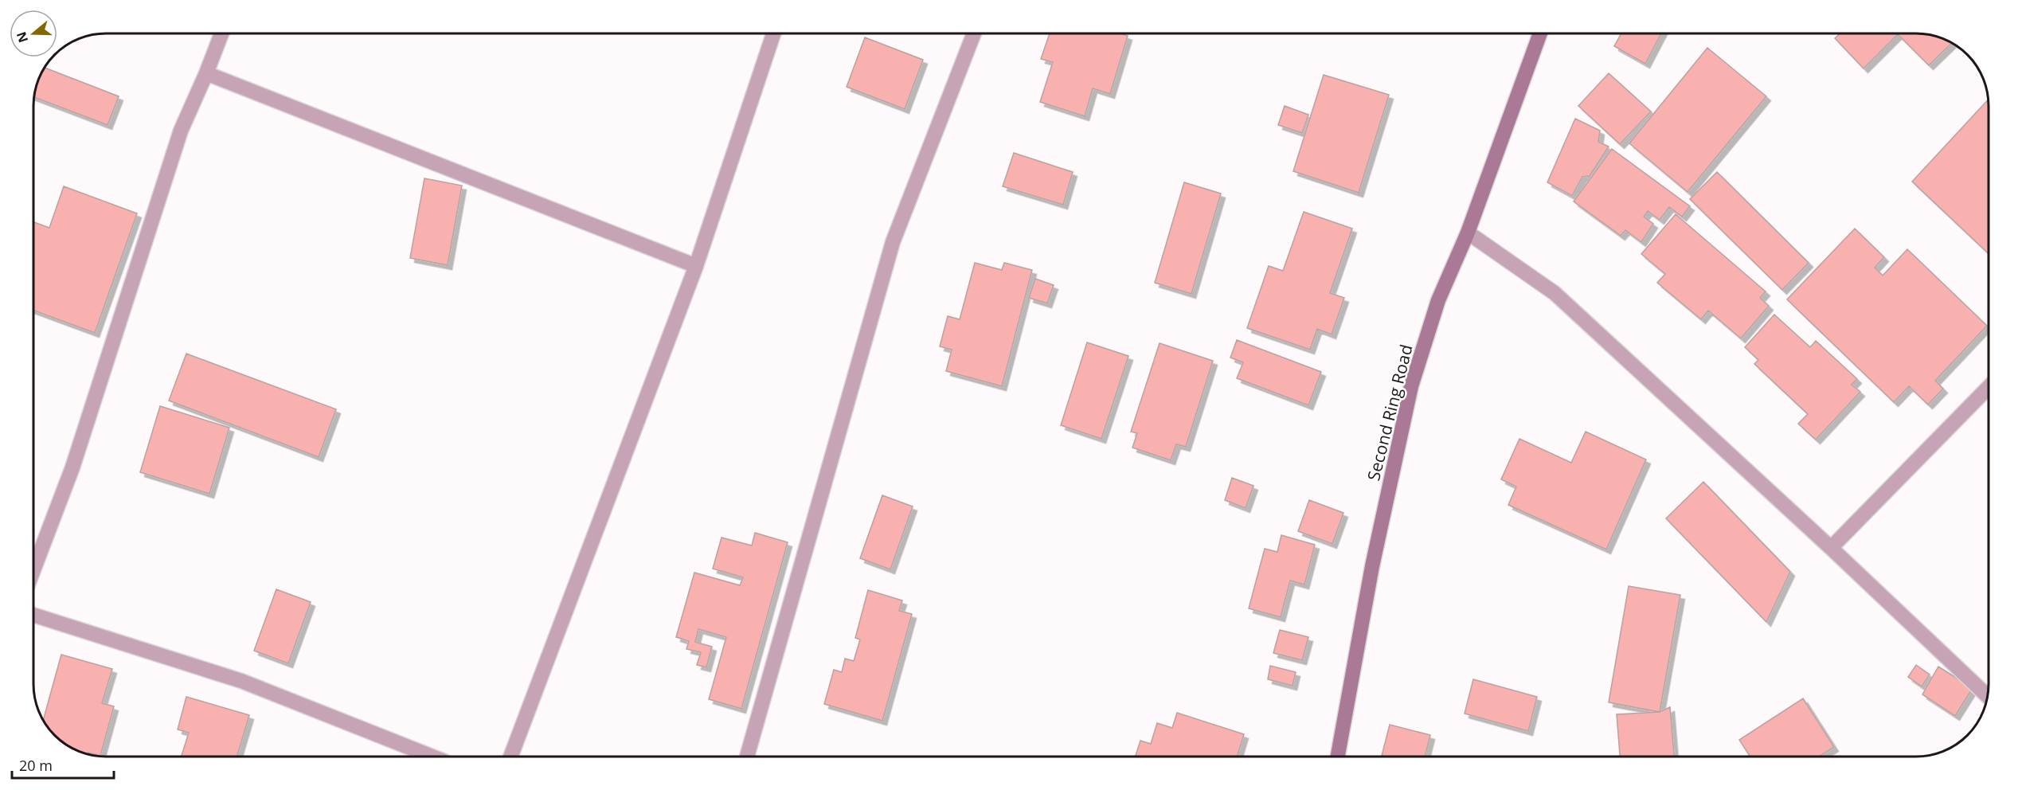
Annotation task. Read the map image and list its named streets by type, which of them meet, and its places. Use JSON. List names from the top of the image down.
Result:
{
  "streets": {
    "street": ["Second Ring Road"]
  },
  "scale_bar": "20 m",
  "north": "left"
}
